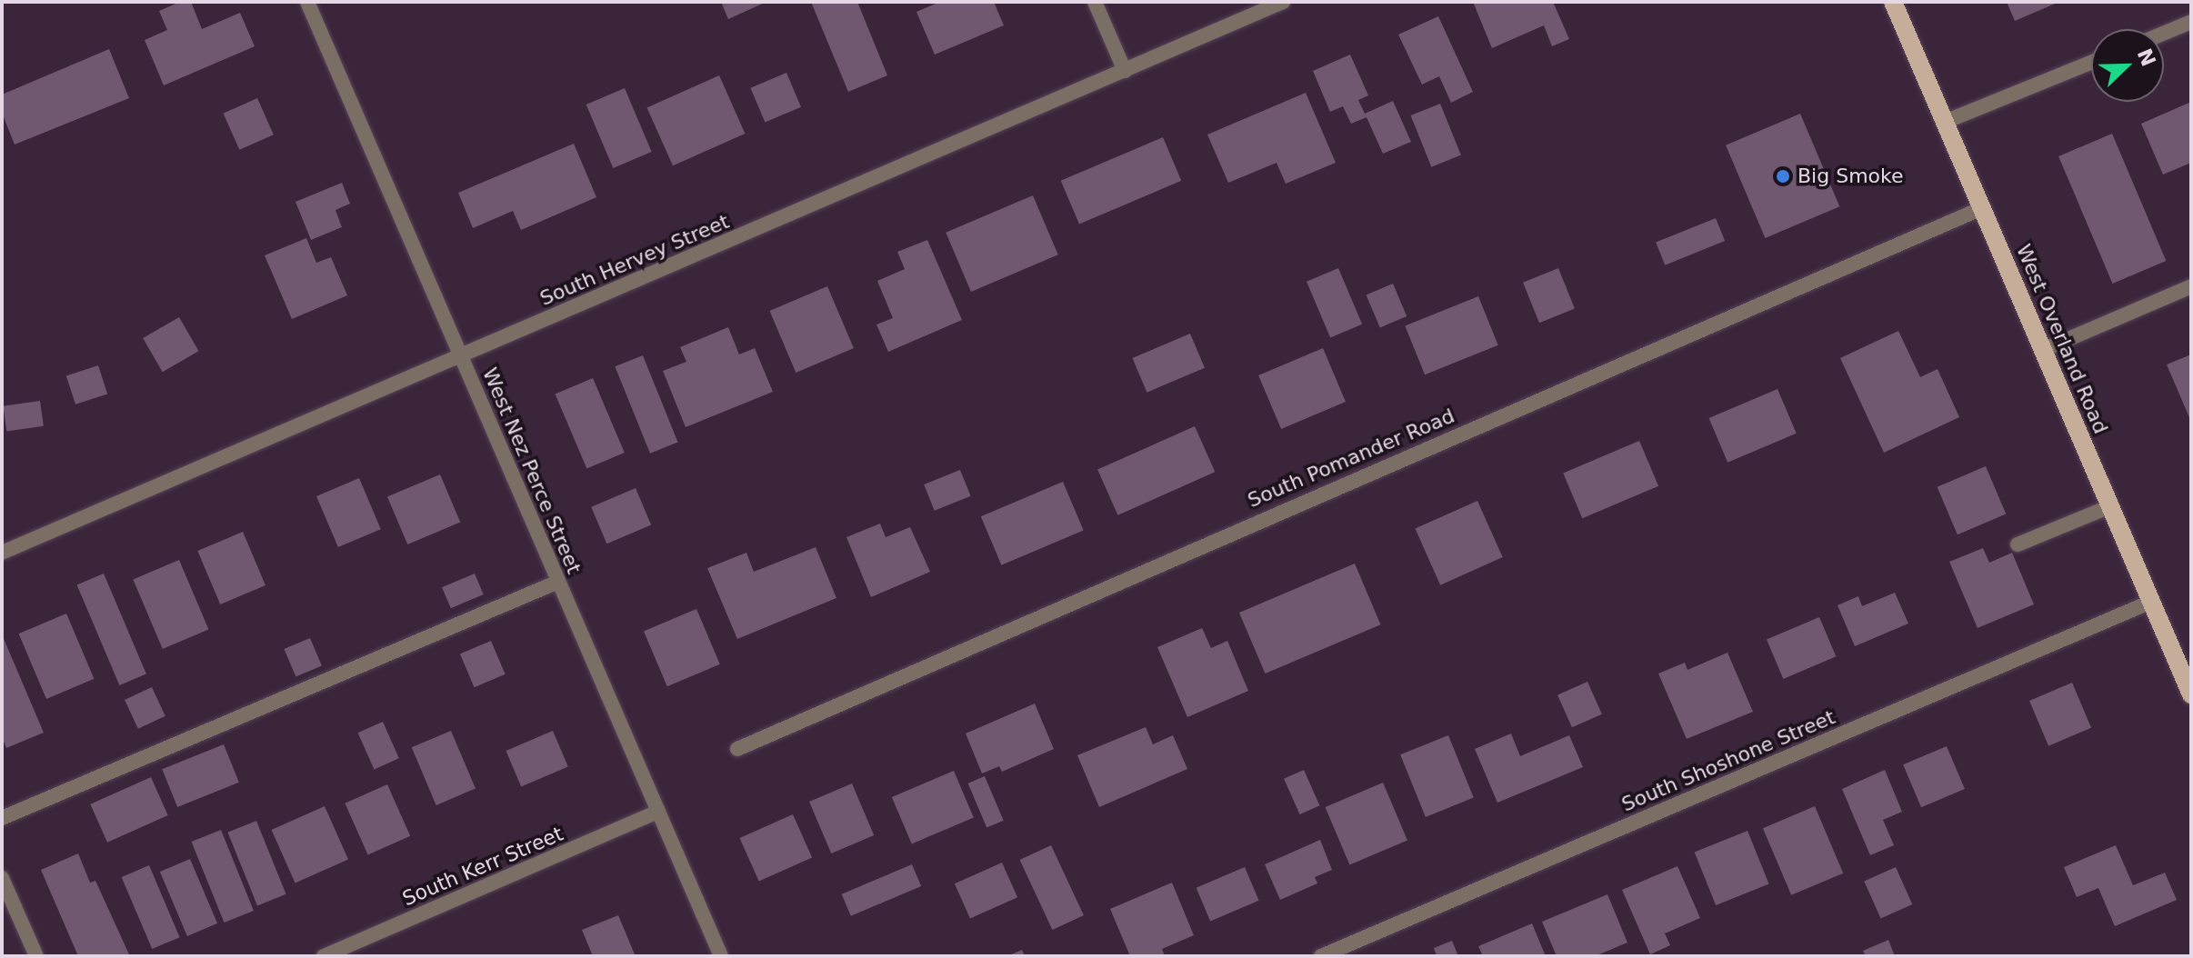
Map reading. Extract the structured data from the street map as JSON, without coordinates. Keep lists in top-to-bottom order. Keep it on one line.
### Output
{"streets":{"main road":["West Overland Road"],"street":["South Hervey Street","South Pomander Road","West Nez Perce Street","South Shoshone Street","South Kerr Street"]},"crossings":[["South Hervey Street","West Nez Perce Street"],["West Overland Road","South Pomander Road"],["West Overland Road","South Shoshone Street"],["West Nez Perce Street","South Kerr Street"]],"places":["Big Smoke"],"north":"top right"}
